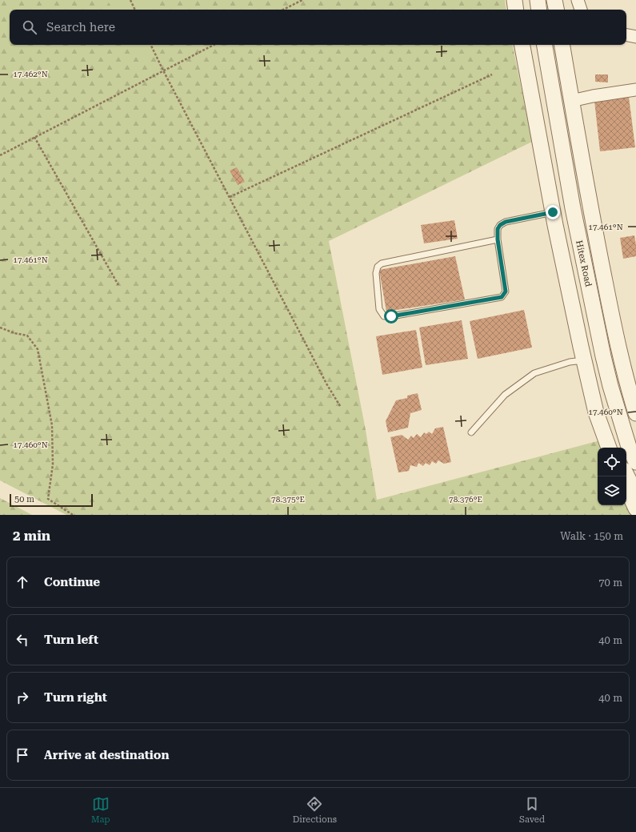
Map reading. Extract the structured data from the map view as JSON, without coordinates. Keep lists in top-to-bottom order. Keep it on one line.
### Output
{"streets":{"street":["Hitex Road"]},"scale_bar":"50 m","page":{"search":"Search here","scale":"50 m","heading":["2 min","Walk · 150 m"],"list":[["Continue","70 m"],["Turn left","40 m"],["Turn right","40 m"],"Arrive at destination"],"nav":["Map","Directions","Saved"]},"coordinates":["17.462°N","17.461°N","17.460°N","78.375°E","78.376°E"]}
